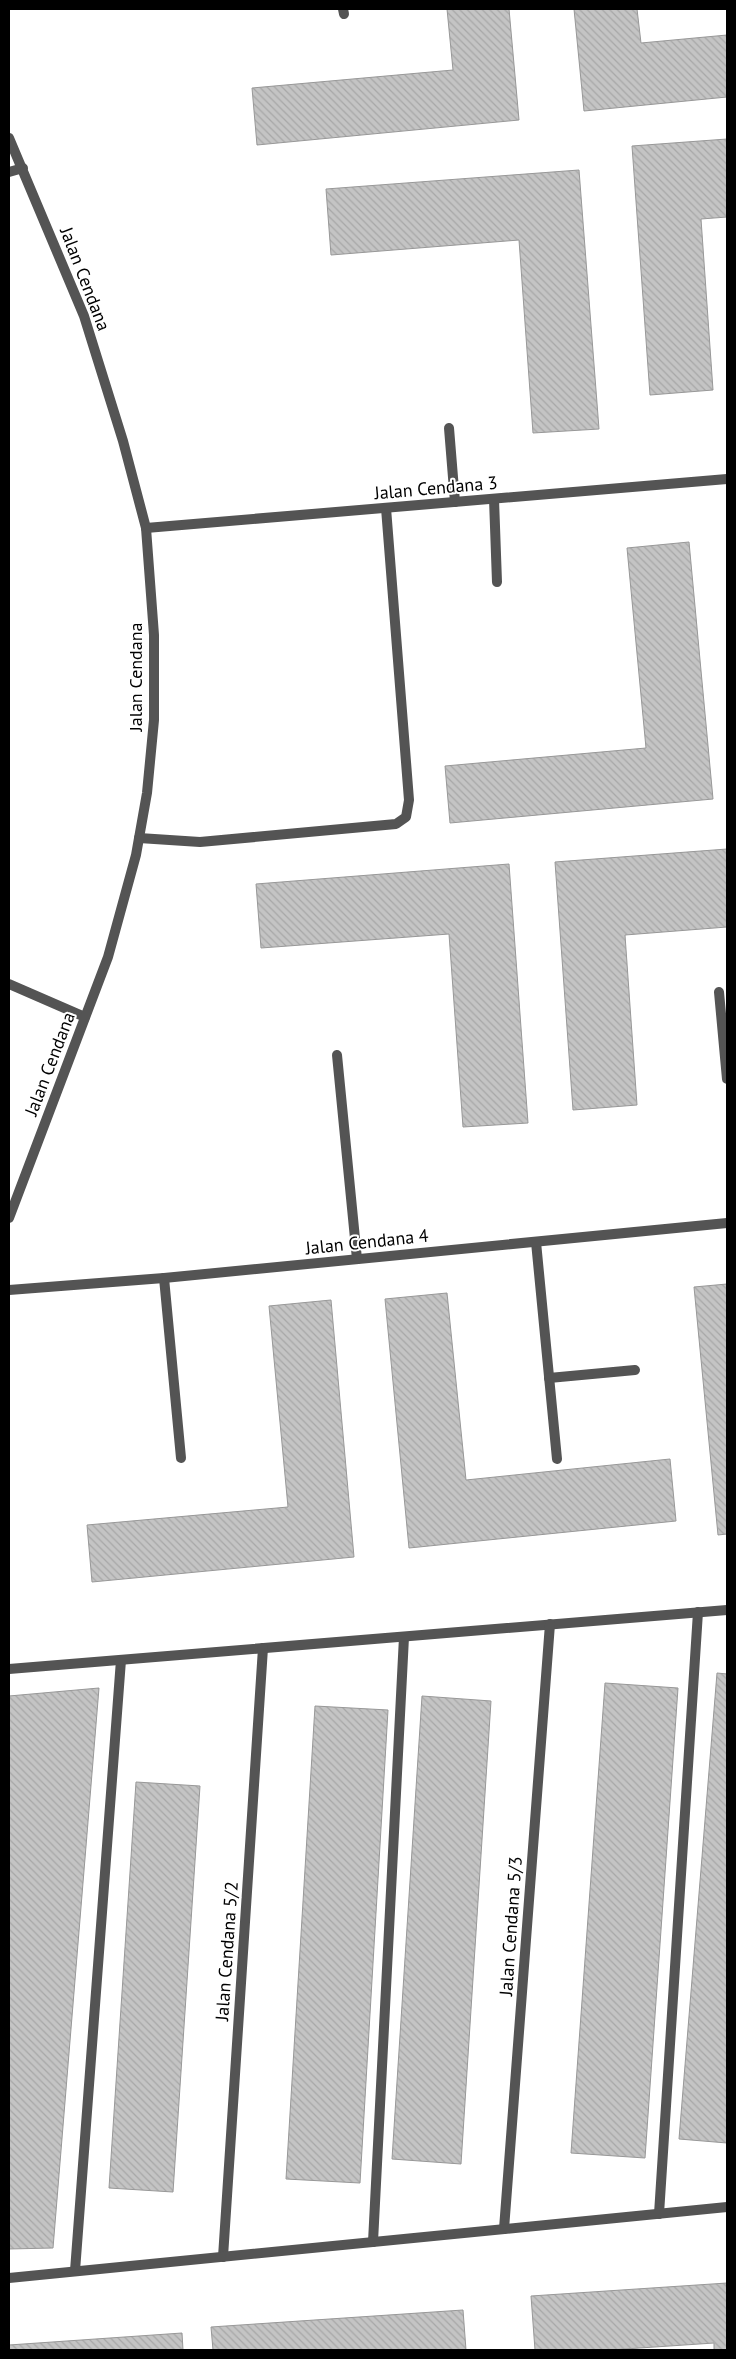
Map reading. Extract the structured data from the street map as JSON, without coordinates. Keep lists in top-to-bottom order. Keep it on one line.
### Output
{"streets":{"street":["Jalan Cendana","Jalan Cendana 3","Jalan Cendana 4","Jalan Cendana 5/3","Jalan Cendana 5/2"]},"crossings":[["Jalan Cendana","Jalan Cendana 3"]]}
